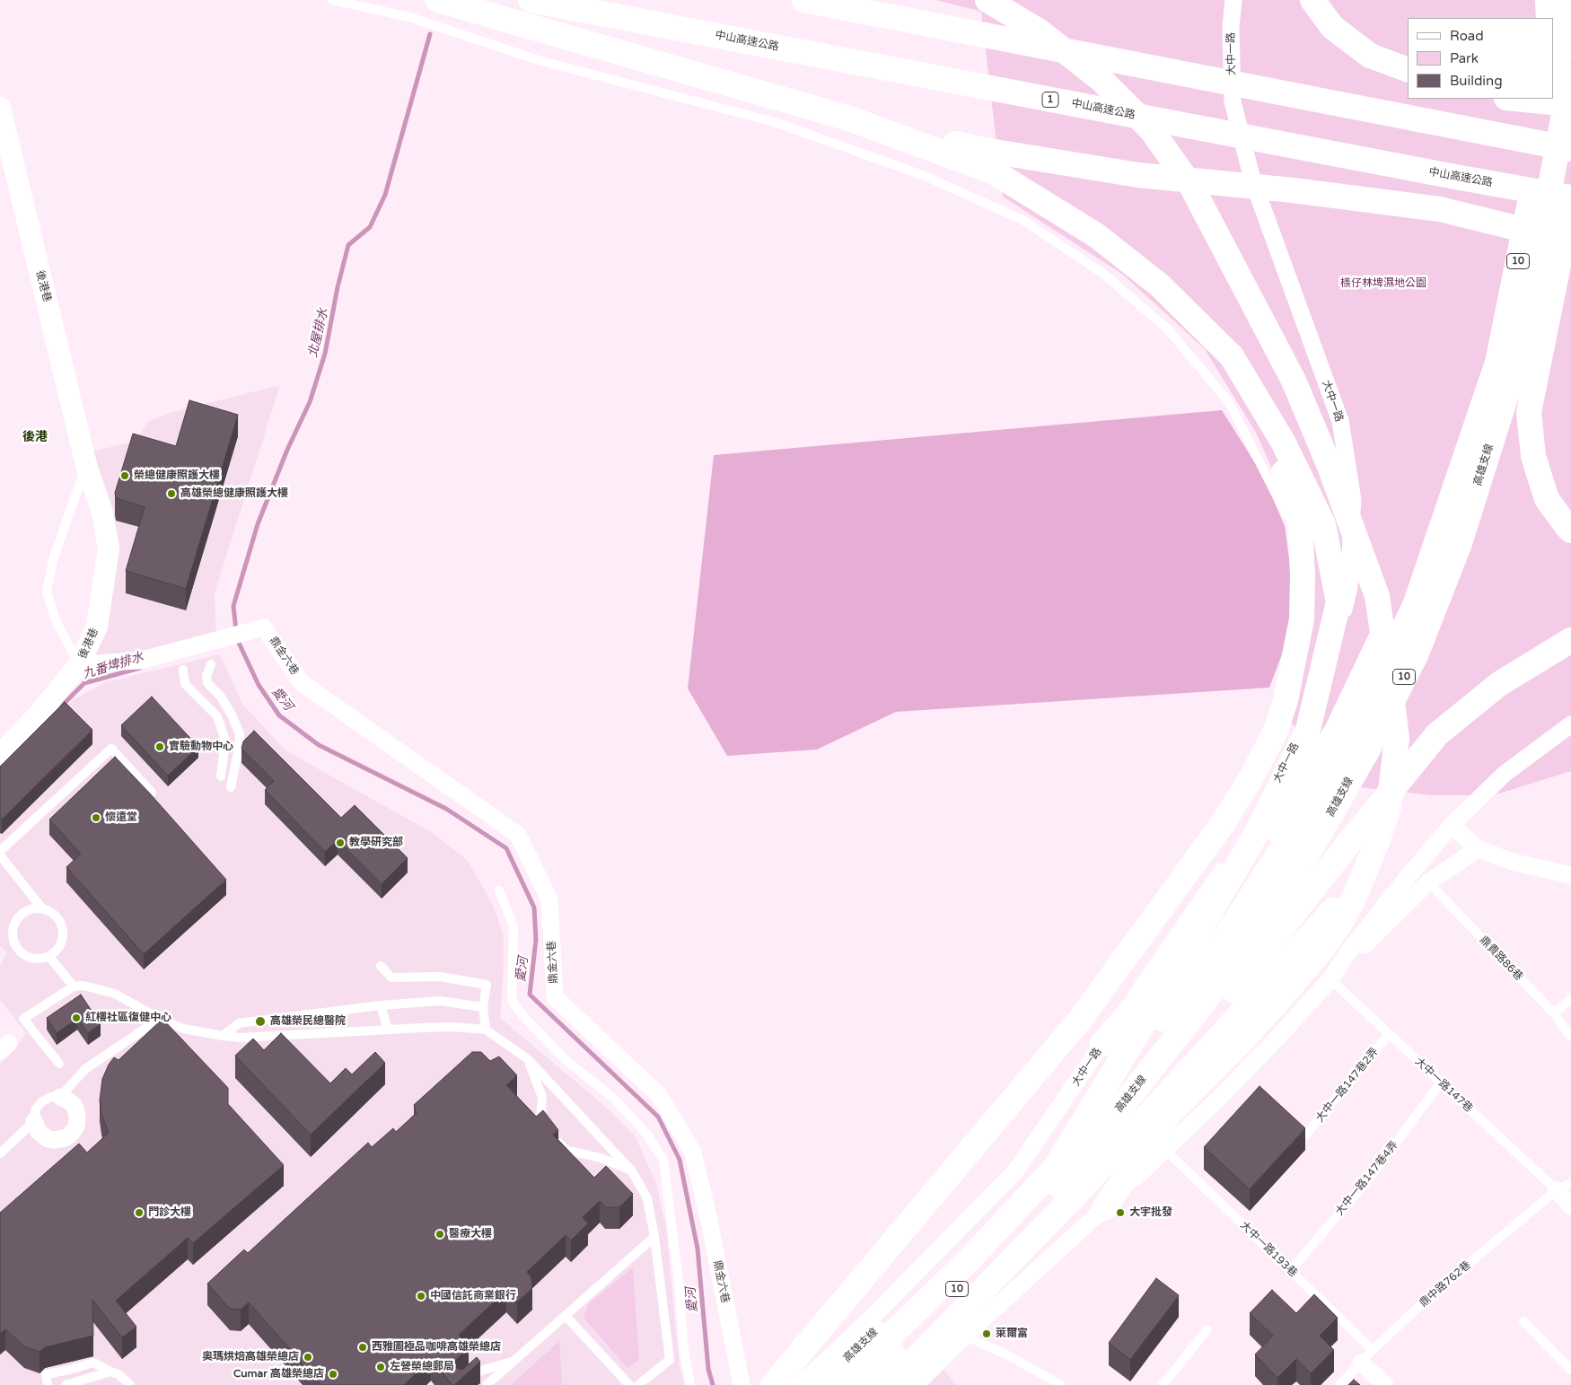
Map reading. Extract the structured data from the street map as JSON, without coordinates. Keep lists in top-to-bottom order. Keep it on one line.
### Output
{"streets":{"highway":["中山高速公路","1","10","高雄支線"],"street":["大中一路","後港巷","鼎金六巷"],"lane":["鼎貴路86巷","大中一路147巷2弄","大中一路147巷","大中一路147巷4弄","大中一路193巷","鼎中路762巷"]},"crossings":[["後港巷","鼎金六巷"],["大中一路147巷2弄","大中一路147巷"],["大中一路147巷","大中一路147巷4弄"],["大中一路147巷","鼎中路762巷"],["大中一路147巷4弄","大中一路193巷"],["大中一路193巷","鼎中路762巷"]],"districts":["後港"],"water":["北屋排水","九番埤排水","愛河"],"parks":["檨仔林埤濕地公園"],"places":["榮總健康照護大樓","高雄榮總健康照護大樓","實驗動物中心","懷遠堂","教學研究部","紅樓社區復健中心","高雄榮民總醫院","門診大樓","大宇批發","醫療大樓","中國信託商業銀行","萊爾富","西雅圖極品咖啡高雄榮總店","奧瑪烘焙高雄榮總店","左營榮總郵局","Cumar 高雄榮總店"],"legend":["Road","Park","Building"]}
